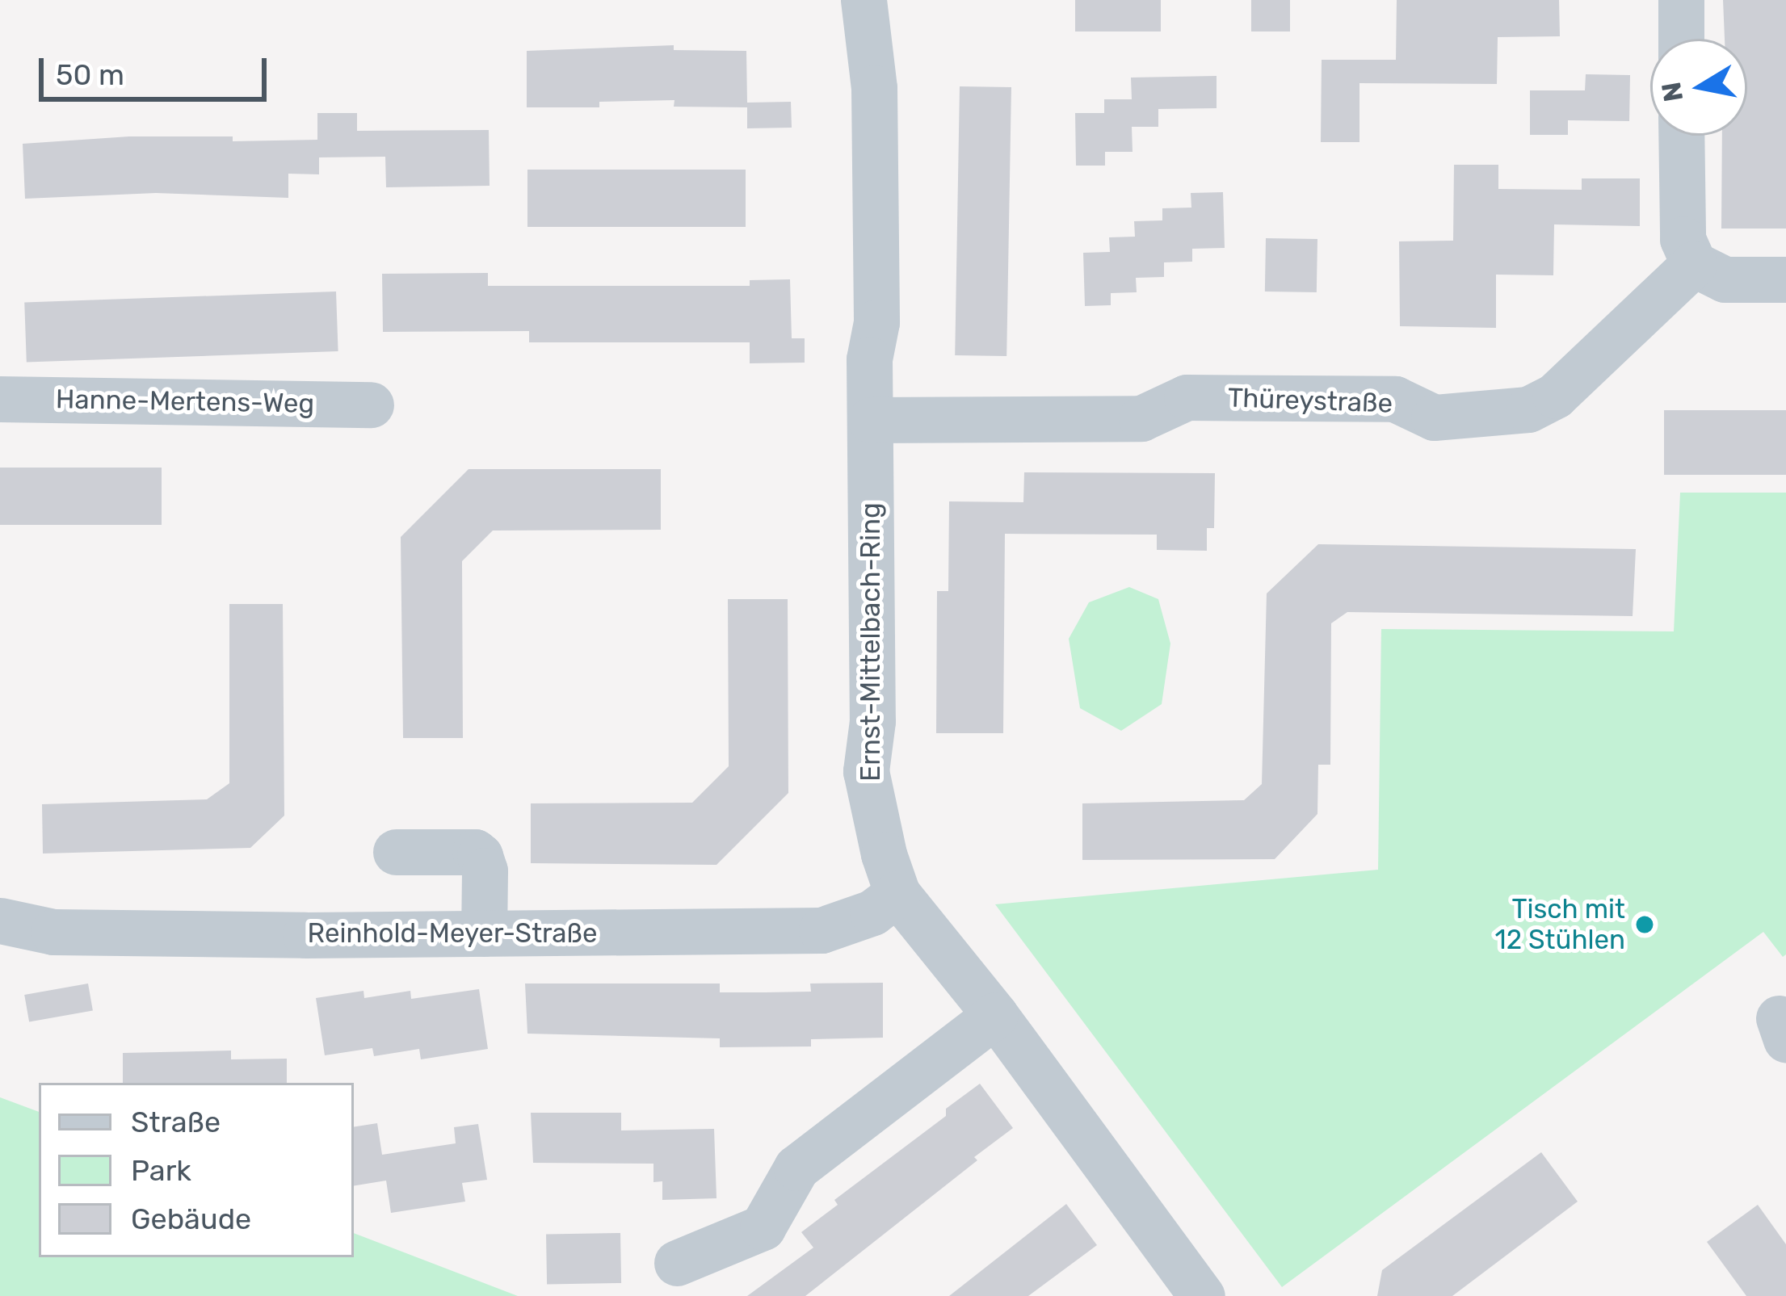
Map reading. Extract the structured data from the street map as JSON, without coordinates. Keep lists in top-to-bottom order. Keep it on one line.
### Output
{"streets":{"street":["Thüreystraße","Hanne-Mertens-Weg","Ernst-Mittelbach-Ring","Reinhold-Meyer-Straße"]},"crossings":[["Thüreystraße","Ernst-Mittelbach-Ring"],["Ernst-Mittelbach-Ring","Reinhold-Meyer-Straße"]],"places":["Tisch mit 12 Stühlen"],"legend":["Straße","Park","Gebäude"],"scale_bar":"50 m","north":"left"}
